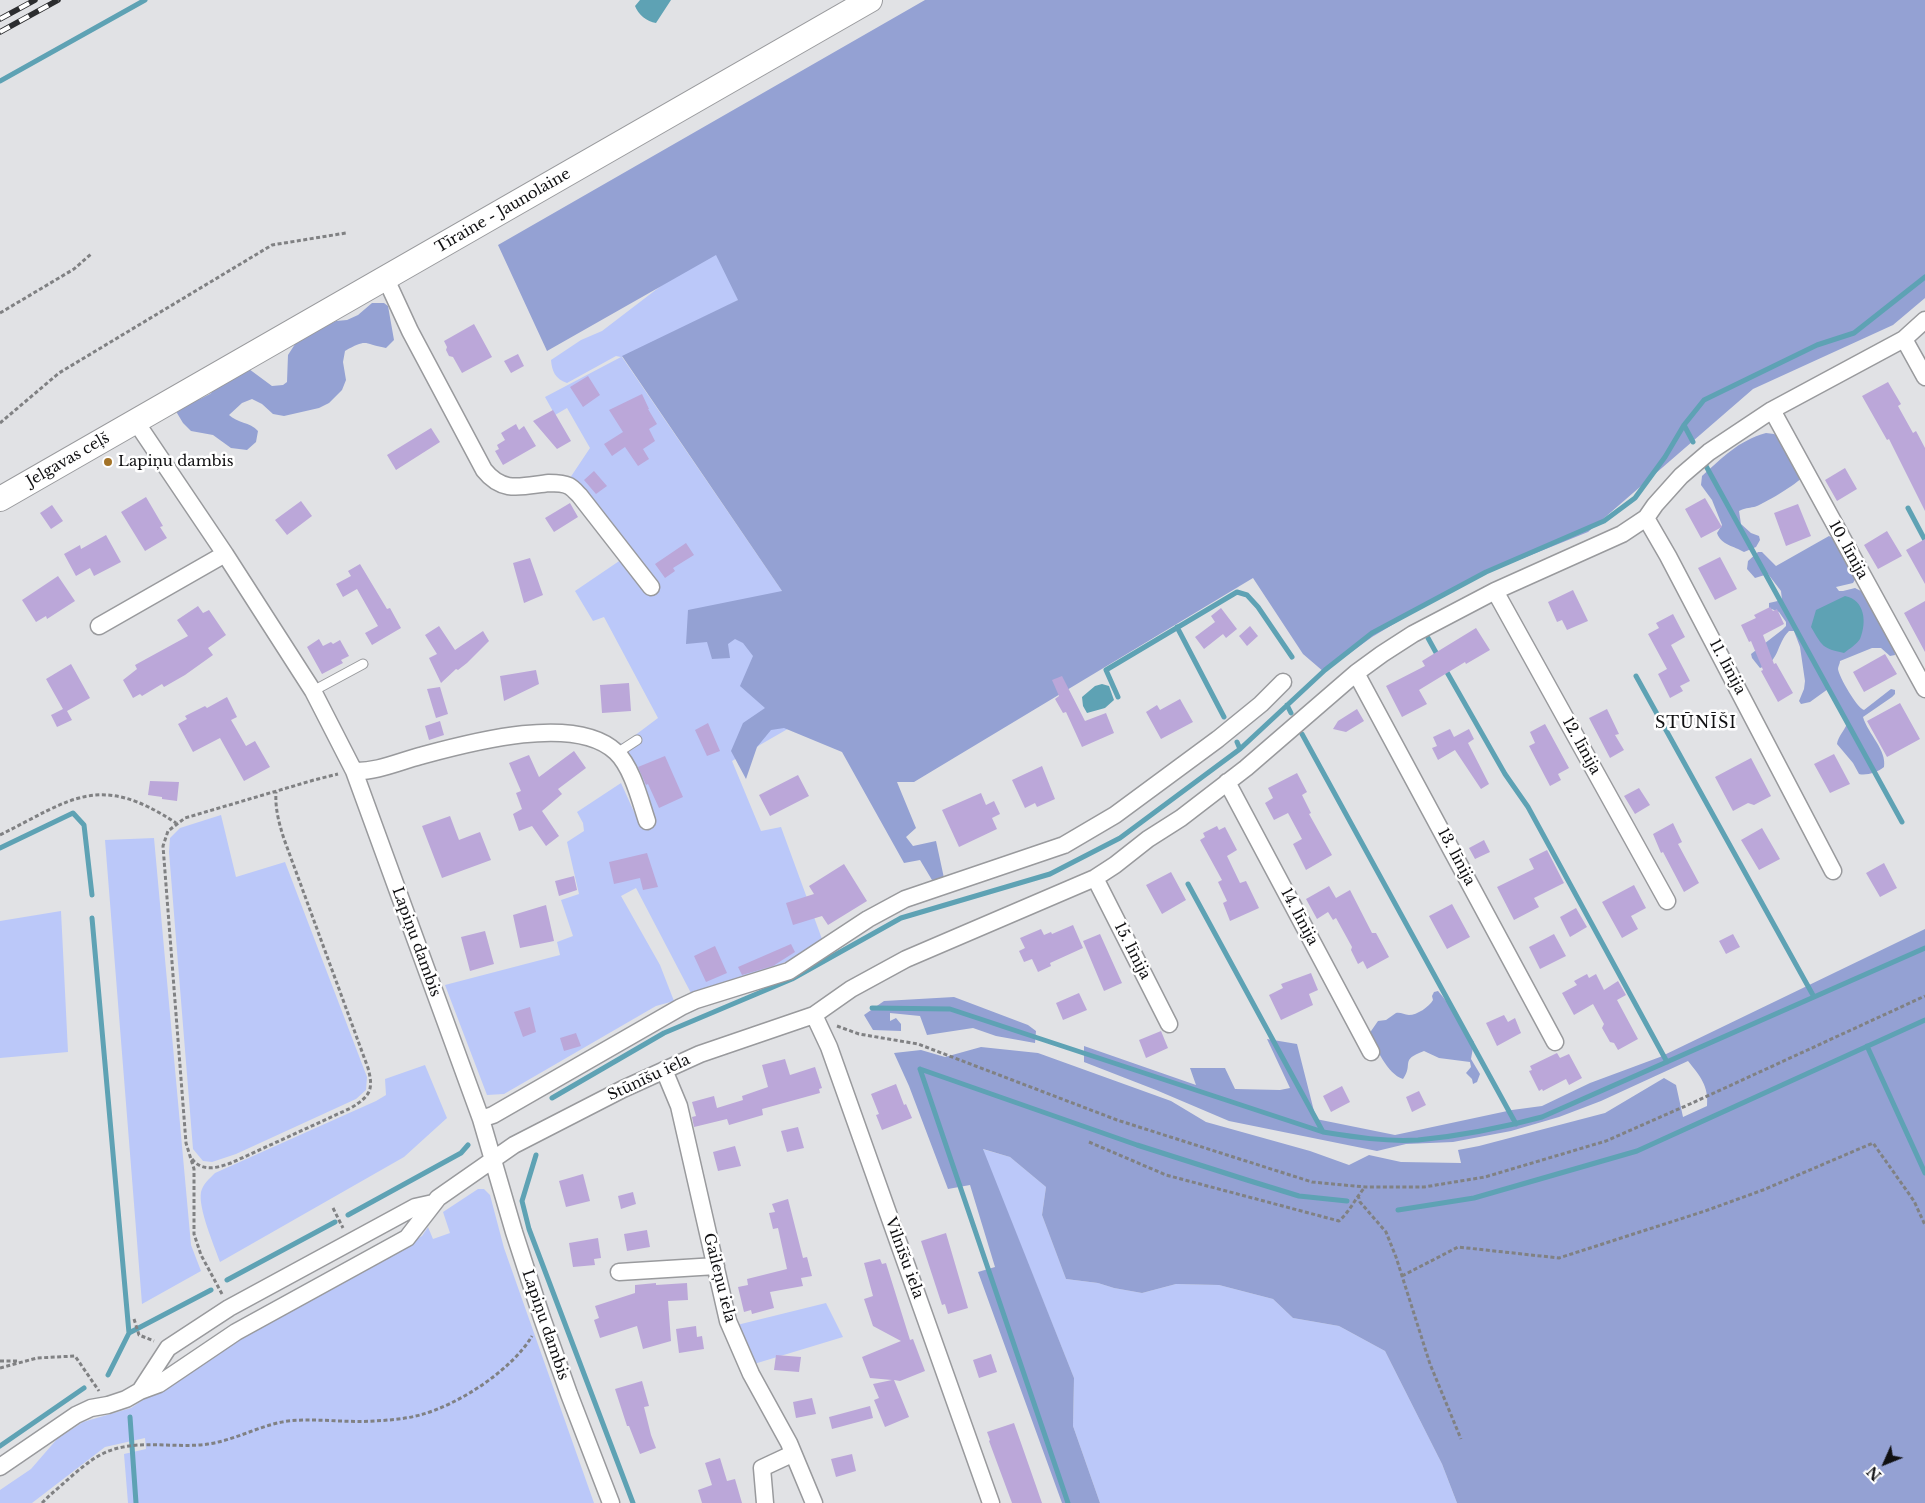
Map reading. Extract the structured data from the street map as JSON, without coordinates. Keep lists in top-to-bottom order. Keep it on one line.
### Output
{"streets":{"main road":["Tīraine - Jaunolaine","Jelgavas ceļš"],"street":["10. līnija","11. līnija","12. līnija","13. līnija","14. līnija","Lapiņu dambis","15. līnija","Stūnīšu iela","Vilnīšu iela","Gaileņu iela"]},"crossings":[["Tīraine - Jaunolaine","Jelgavas ceļš"],["Tīraine - Jaunolaine","Lapiņu dambis"],["Jelgavas ceļš","Lapiņu dambis"],["10. līnija","Stūnīšu iela"],["11. līnija","Stūnīšu iela"],["12. līnija","Stūnīšu iela"],["13. līnija","Stūnīšu iela"],["14. līnija","Stūnīšu iela"],["Lapiņu dambis","Stūnīšu iela"],["15. līnija","Stūnīšu iela"],["Stūnīšu iela","Vilnīšu iela"],["Stūnīšu iela","Gaileņu iela"]],"districts":["STŪNĪŠI"],"places":["Lapiņu dambis"],"north":"bottom left"}
